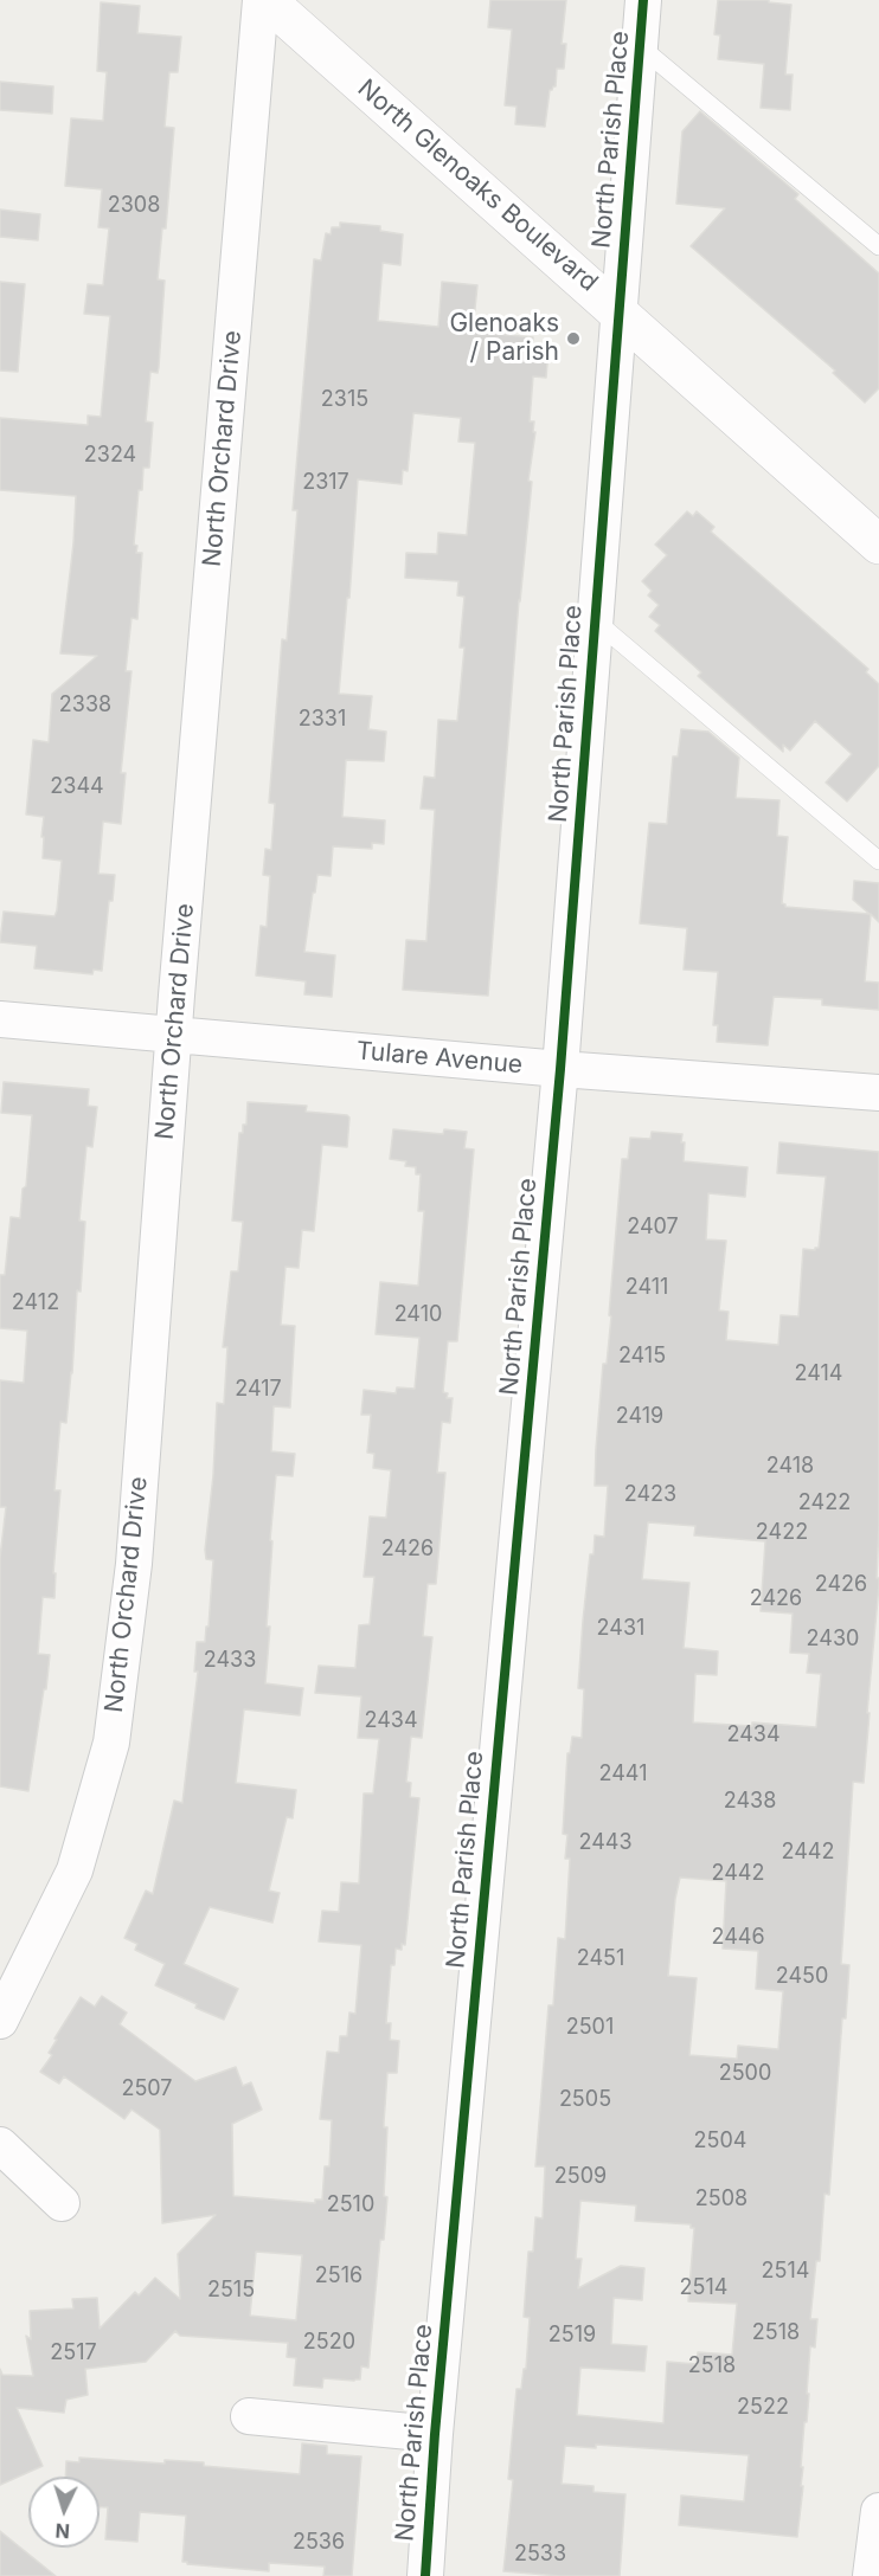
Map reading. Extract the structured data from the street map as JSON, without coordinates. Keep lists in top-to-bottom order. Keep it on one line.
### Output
{"streets":{"main road":["North Glenoaks Boulevard"],"street":["North Parish Place","North Orchard Drive","Tulare Avenue"]},"crossings":[["North Parish Place","North Glenoaks Boulevard"],["North Parish Place","Tulare Avenue"],["North Orchard Drive","Tulare Avenue"]],"places":["Glenoaks / Parish"],"house_numbers":["2308","2315","2324","2317","2338","2331","2344","2407","2411","2412","2410","2415","2414","2417","2419","2418","2423","2422","2422","2426","2426","2426","2431","2430","2433","2434","2434","2441","2438","2443","2442","2442","2446","2451","2450","2501","2500","2507","2505","2504","2509","2508","2510","2514","2516","2514","2515","2518","2519","2520","2517","2518","2522","2536","2533"],"north":"bottom"}
